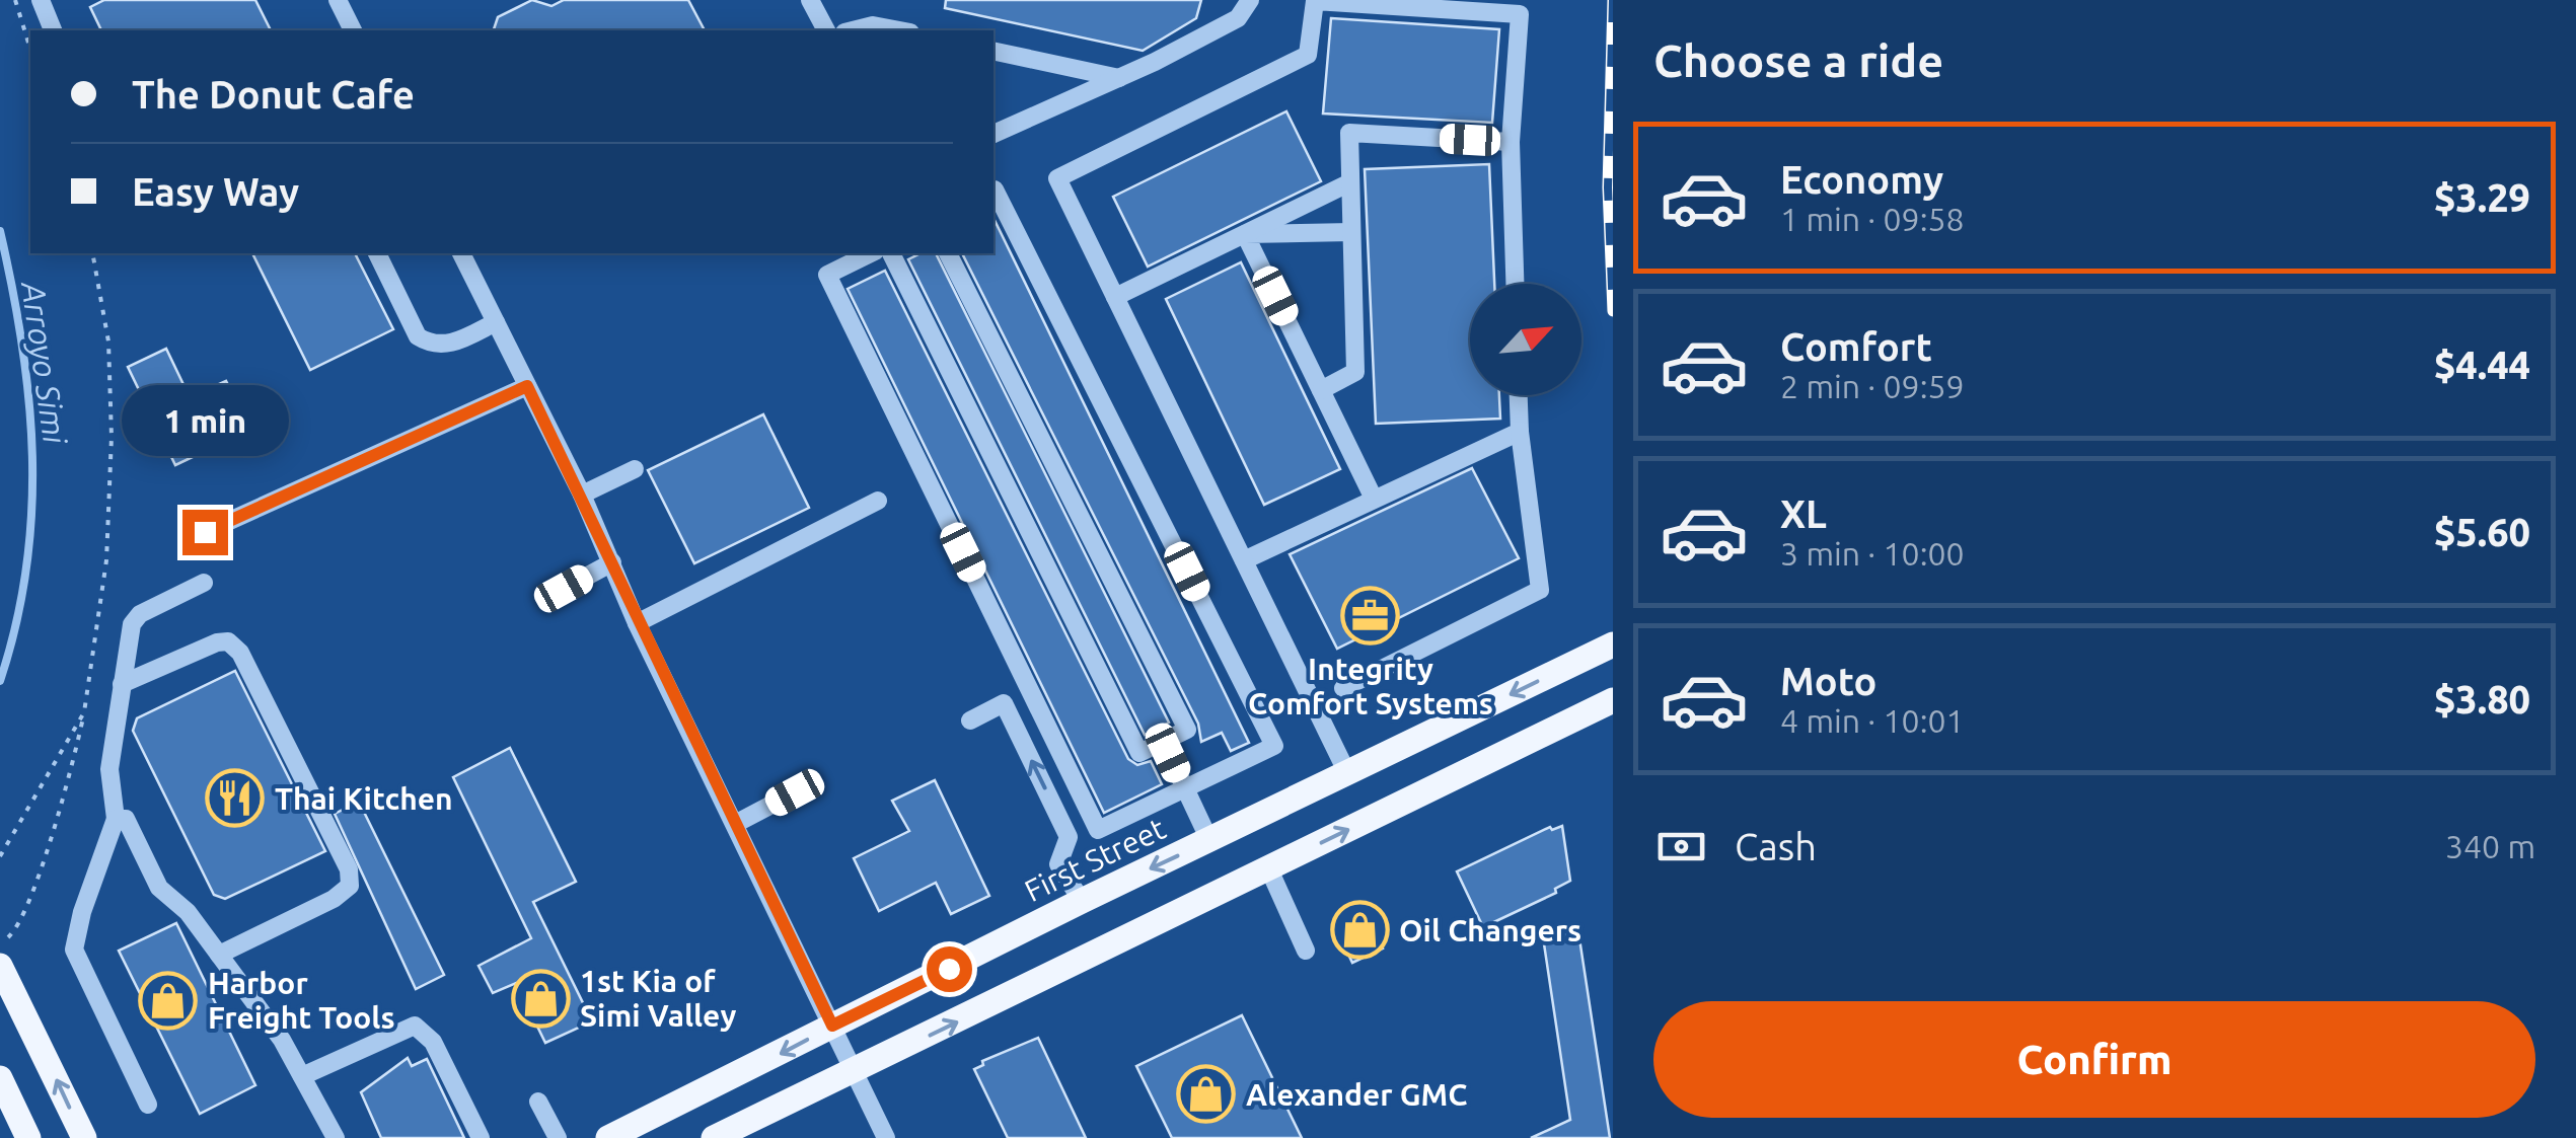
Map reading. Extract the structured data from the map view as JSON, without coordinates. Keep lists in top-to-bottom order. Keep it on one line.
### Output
{"streets":{"main road":["First Street"]},"water":["Arroyo Simi"],"places":{"office":["Integrity Comfort Systems"],"restaurant":["Thai Kitchen"],"shop":["Oil Changers","1st Kia of Simi Valley","Harbor Freight Tools","Alexander GMC"]},"north":"top right","page":{"heading":"Choose a ride","banner":["The Donut Cafe","Easy Way"],"list":[{"name":"Economy","note":"1 min · 09:58","value":"$3.29"},{"name":"Comfort","note":"2 min · 09:59","value":"$4.44"},{"name":"XL","note":"3 min · 10:00","value":"$5.60"},{"name":"Moto","note":"4 min · 10:01","value":"$3.80"}],"bubble":"1 min","pay":["Cash","340 m"],"buttons":"Confirm"}}
